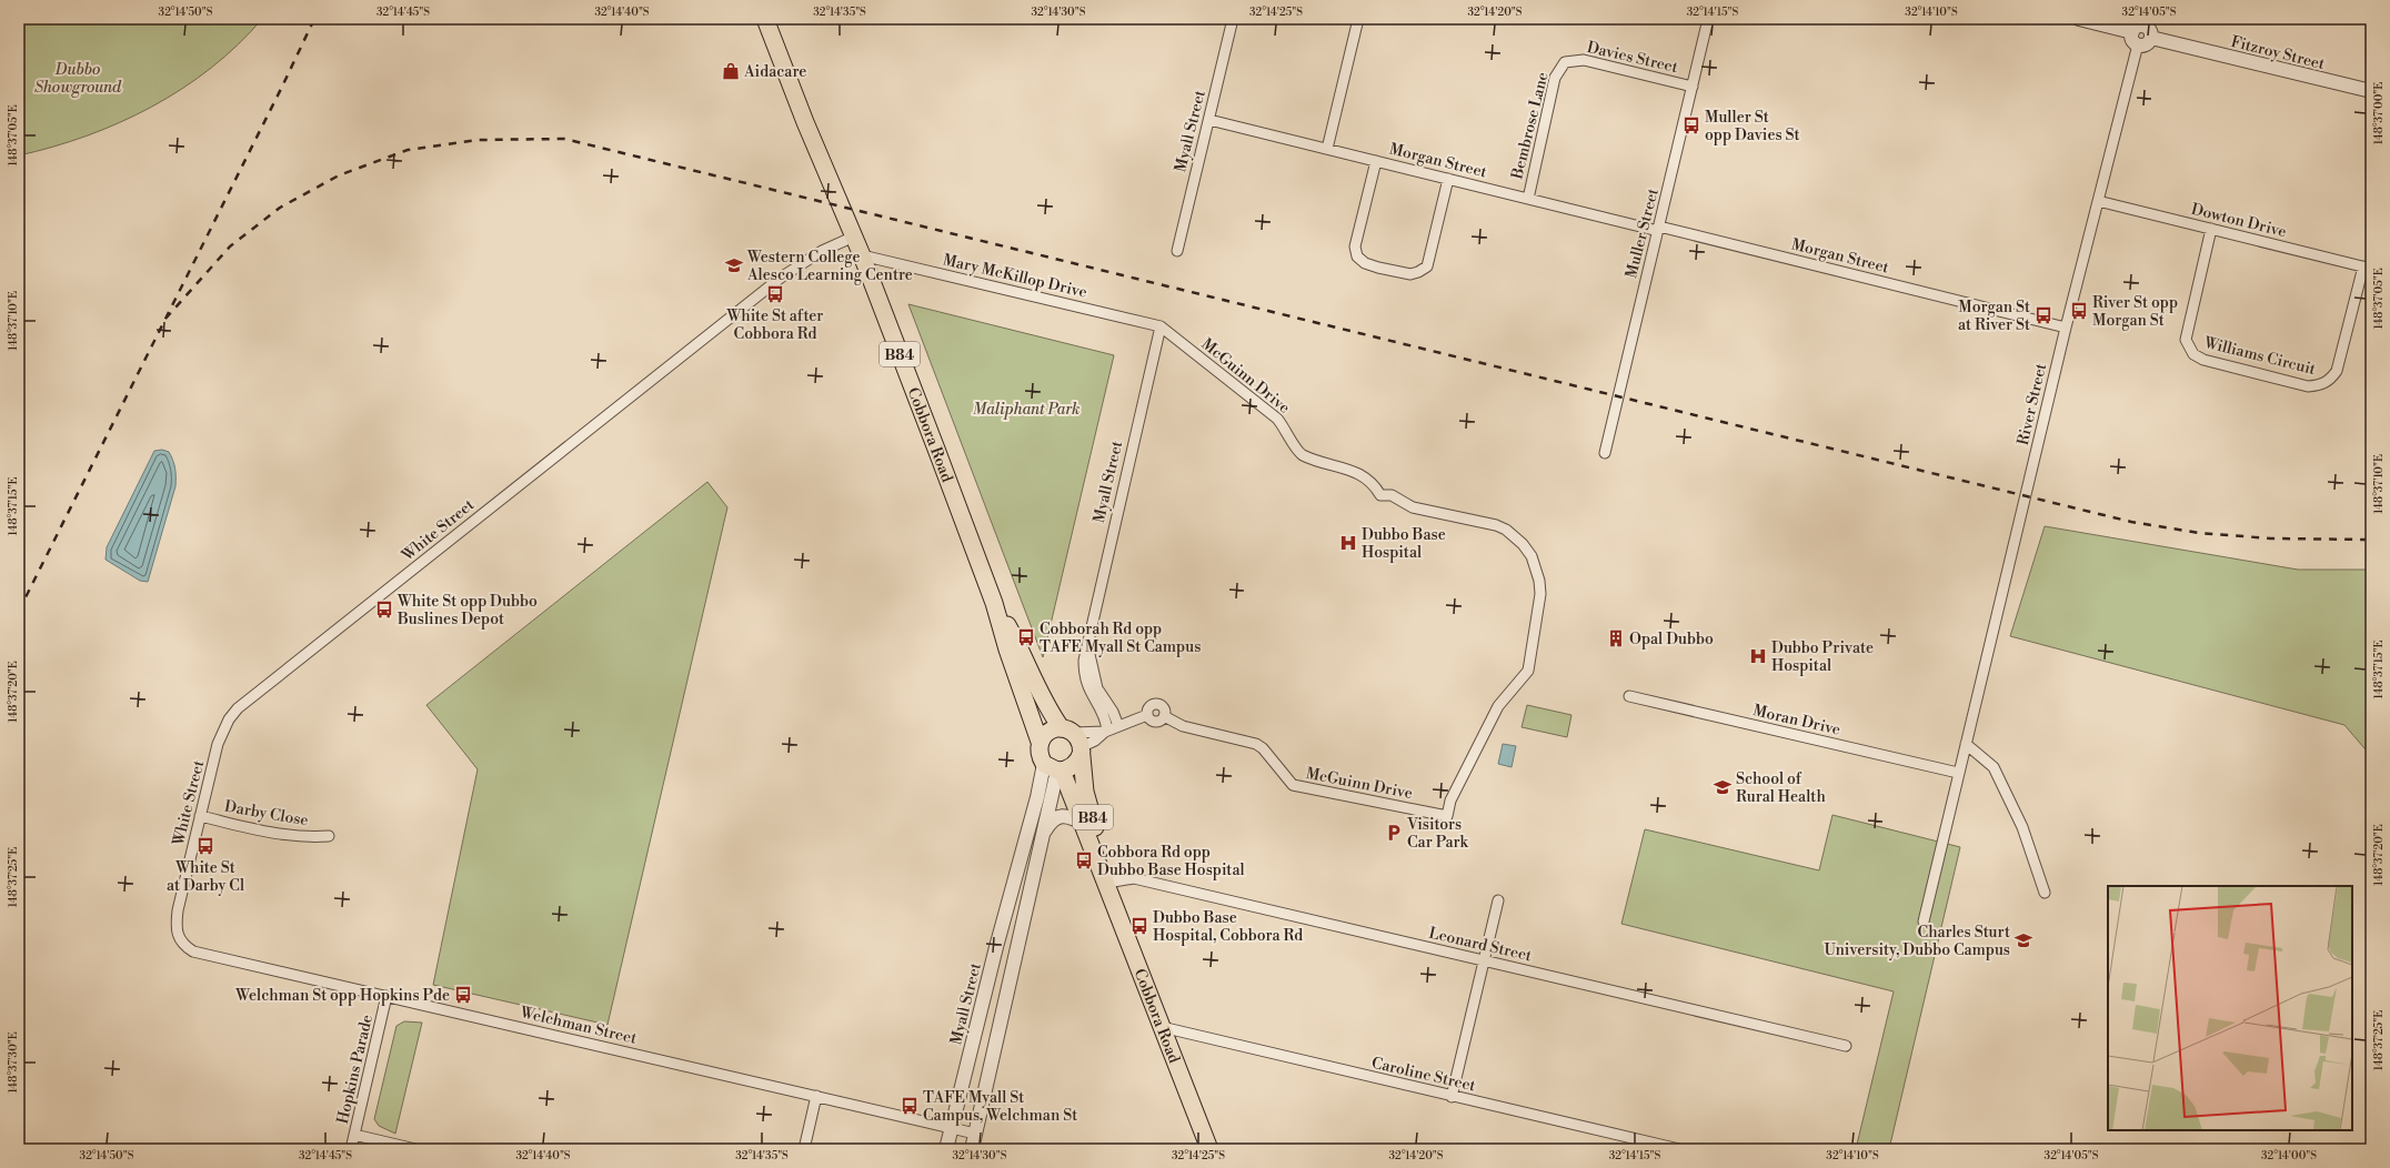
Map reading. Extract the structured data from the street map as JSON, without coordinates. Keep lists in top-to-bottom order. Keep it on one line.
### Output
{"streets":{"main road":["B84","Cobbora Road"],"street":["Fitzroy Street","Davies Street","Bembrose Lane","Myall Street","Morgan Street","Dowton Drive","Muller Street","Mary McKillop Drive","Williams Circuit","McGuinn Drive","River Street","White Street","Moran Drive","Darby Close","Leonard Street","Welchman Street","Hopkins Parade","Caroline Street"]},"crossings":[["Fitzroy Street","River Street"],["Davies Street","Bembrose Lane"],["Davies Street","Muller Street"],["Bembrose Lane","Morgan Street"],["Myall Street","Morgan Street"],["Myall Street","Mary McKillop Drive"],["Myall Street","B84"],["Myall Street","McGuinn Drive"],["Myall Street","Cobbora Road"],["Myall Street","Welchman Street"],["Morgan Street","Muller Street"],["Morgan Street","River Street"],["Dowton Drive","Williams Circuit"],["Dowton Drive","River Street"],["Mary McKillop Drive","McGuinn Drive"],["Mary McKillop Drive","Cobbora Road"],["B84","Cobbora Road"],["River Street","Moran Drive"],["Cobbora Road","White Street"],["Cobbora Road","Leonard Street"],["Cobbora Road","Caroline Street"],["White Street","Darby Close"],["White Street","Welchman Street"],["Welchman Street","Hopkins Parade"]],"parks":["Dubbo Showground","Maliphant Park"],"places":{"shop":["Aidacare"],"bus stop":["Muller St opp Davies St","White St after Cobbora Rd","River St opp Morgan St","Morgan St at River St","White St opp Dubbo Buslines Depot","Cobborah Rd opp TAFE Myall St Campus","White St at Darby Cl","Cobbora Rd opp Dubbo Base Hospital","Dubbo Base Hospital, Cobbora Rd","Welchman St opp Hopkins Pde","TAFE Myall St Campus, Welchman St"],"school or university":["Western College Alesco Learning Centre","School of Rural Health","Charles Sturt University, Dubbo Campus"],"hospital":["Dubbo Base Hospital","Dubbo Private Hospital"],"building":["Opal Dubbo"],"parking":["Visitors Car Park"]},"coordinates":["32°14'50\"S","32°14'45\"S","32°14'40\"S","32°14'35\"S","32°14'30\"S","32°14'25\"S","32°14'20\"S","32°14'15\"S","32°14'10\"S","32°14'05\"S","148°37'00\"E","148°37'05\"E","148°37'10\"E","148°37'15\"E","148°37'20\"E","148°37'25\"E","148°37'30\"E","32°14'00\"S"]}
